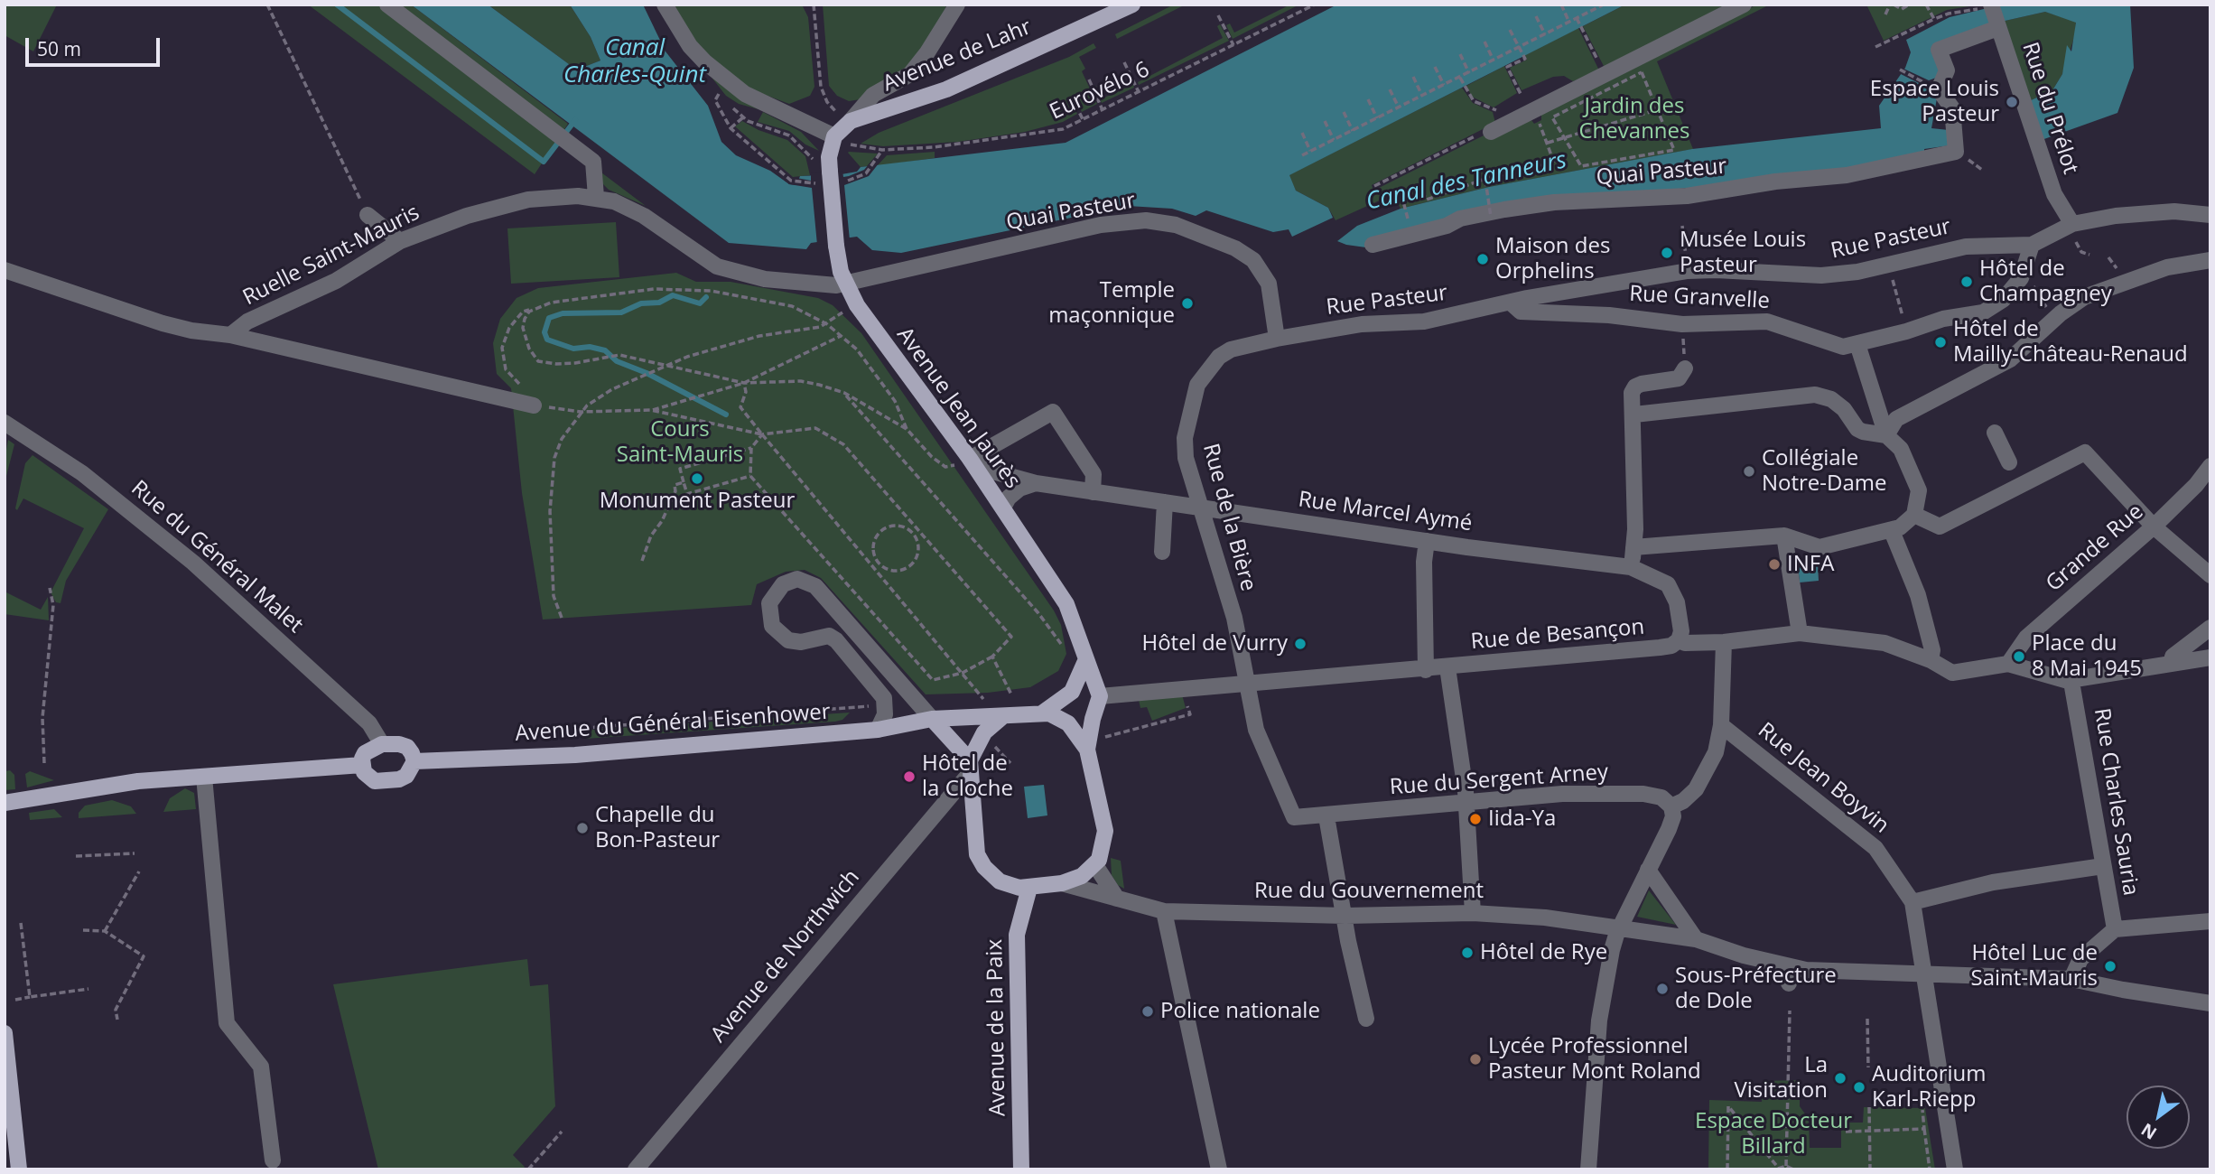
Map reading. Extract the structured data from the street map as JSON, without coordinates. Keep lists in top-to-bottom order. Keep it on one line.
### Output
{"streets":{"main road":["Avenue de Lahr","Avenue Jean Jaurès","Avenue du Général Eisenhower","Avenue de la Paix"],"street":["Rue du Prélot","Quai Pasteur","Rue Pasteur","Ruelle Saint-Mauris","Rue Granvelle","Rue Marcel Aymé","Rue de la Bière","Grande Rue","Rue du Général Malet","Rue de Besançon","Rue Jean Boyvin","Rue du Sergent Arney","Rue Charles Sauria","Rue du Gouvernement","Avenue de Northwich"],"path":["Eurovélo 6"]},"crossings":[["Avenue de Lahr","Avenue Jean Jaurès"],["Rue du Prélot","Rue Pasteur"],["Quai Pasteur","Rue Pasteur"],["Quai Pasteur","Ruelle Saint-Mauris"],["Quai Pasteur","Avenue Jean Jaurès"],["Quai Pasteur","Rue de la Bière"],["Rue Pasteur","Rue Granvelle"],["Rue Pasteur","Rue de la Bière"],["Ruelle Saint-Mauris","Avenue Jean Jaurès"],["Avenue Jean Jaurès","Rue Marcel Aymé"],["Avenue Jean Jaurès","Rue de Besançon"],["Rue Marcel Aymé","Rue de la Bière"],["Rue Marcel Aymé","Rue de Besançon"],["Rue de la Bière","Rue de Besançon"],["Rue de la Bière","Rue du Sergent Arney"],["Grande Rue","Rue de Besançon"],["Rue du Général Malet","Avenue du Général Eisenhower"],["Avenue du Général Eisenhower","Rue du Gouvernement"],["Avenue du Général Eisenhower","Avenue de Northwich"],["Avenue du Général Eisenhower","Avenue de la Paix"],["Rue du Gouvernement","Avenue de Northwich"],["Rue du Gouvernement","Avenue de la Paix"],["Avenue de Northwich","Avenue de la Paix"]],"water":["Canal Charles-Quint","Canal des Tanneurs"],"parks":["Jardin des Chevannes","Cours Saint-Mauris","Espace Docteur Billard"],"places":["Espace Louis Pasteur","Musée Louis Pasteur","Maison des Orphelins","Hôtel de Champagney","Temple maçonnique","Hôtel de Mailly-Château-Renaud","Collégiale Notre-Dame","Monument Pasteur","INFA","Hôtel de Vurry","Place du 8 Mai 1945","Hôtel de la Cloche","Iida-Ya","Chapelle du Bon-Pasteur","Hôtel de Rye","Hôtel Luc de Saint-Mauris","Sous-Préfecture de Dole","Police nationale","Lycée Professionnel Pasteur Mont Roland","La Visitation","Auditorium Karl-Riepp"],"scale_bar":"50 m","north":"bottom left"}
